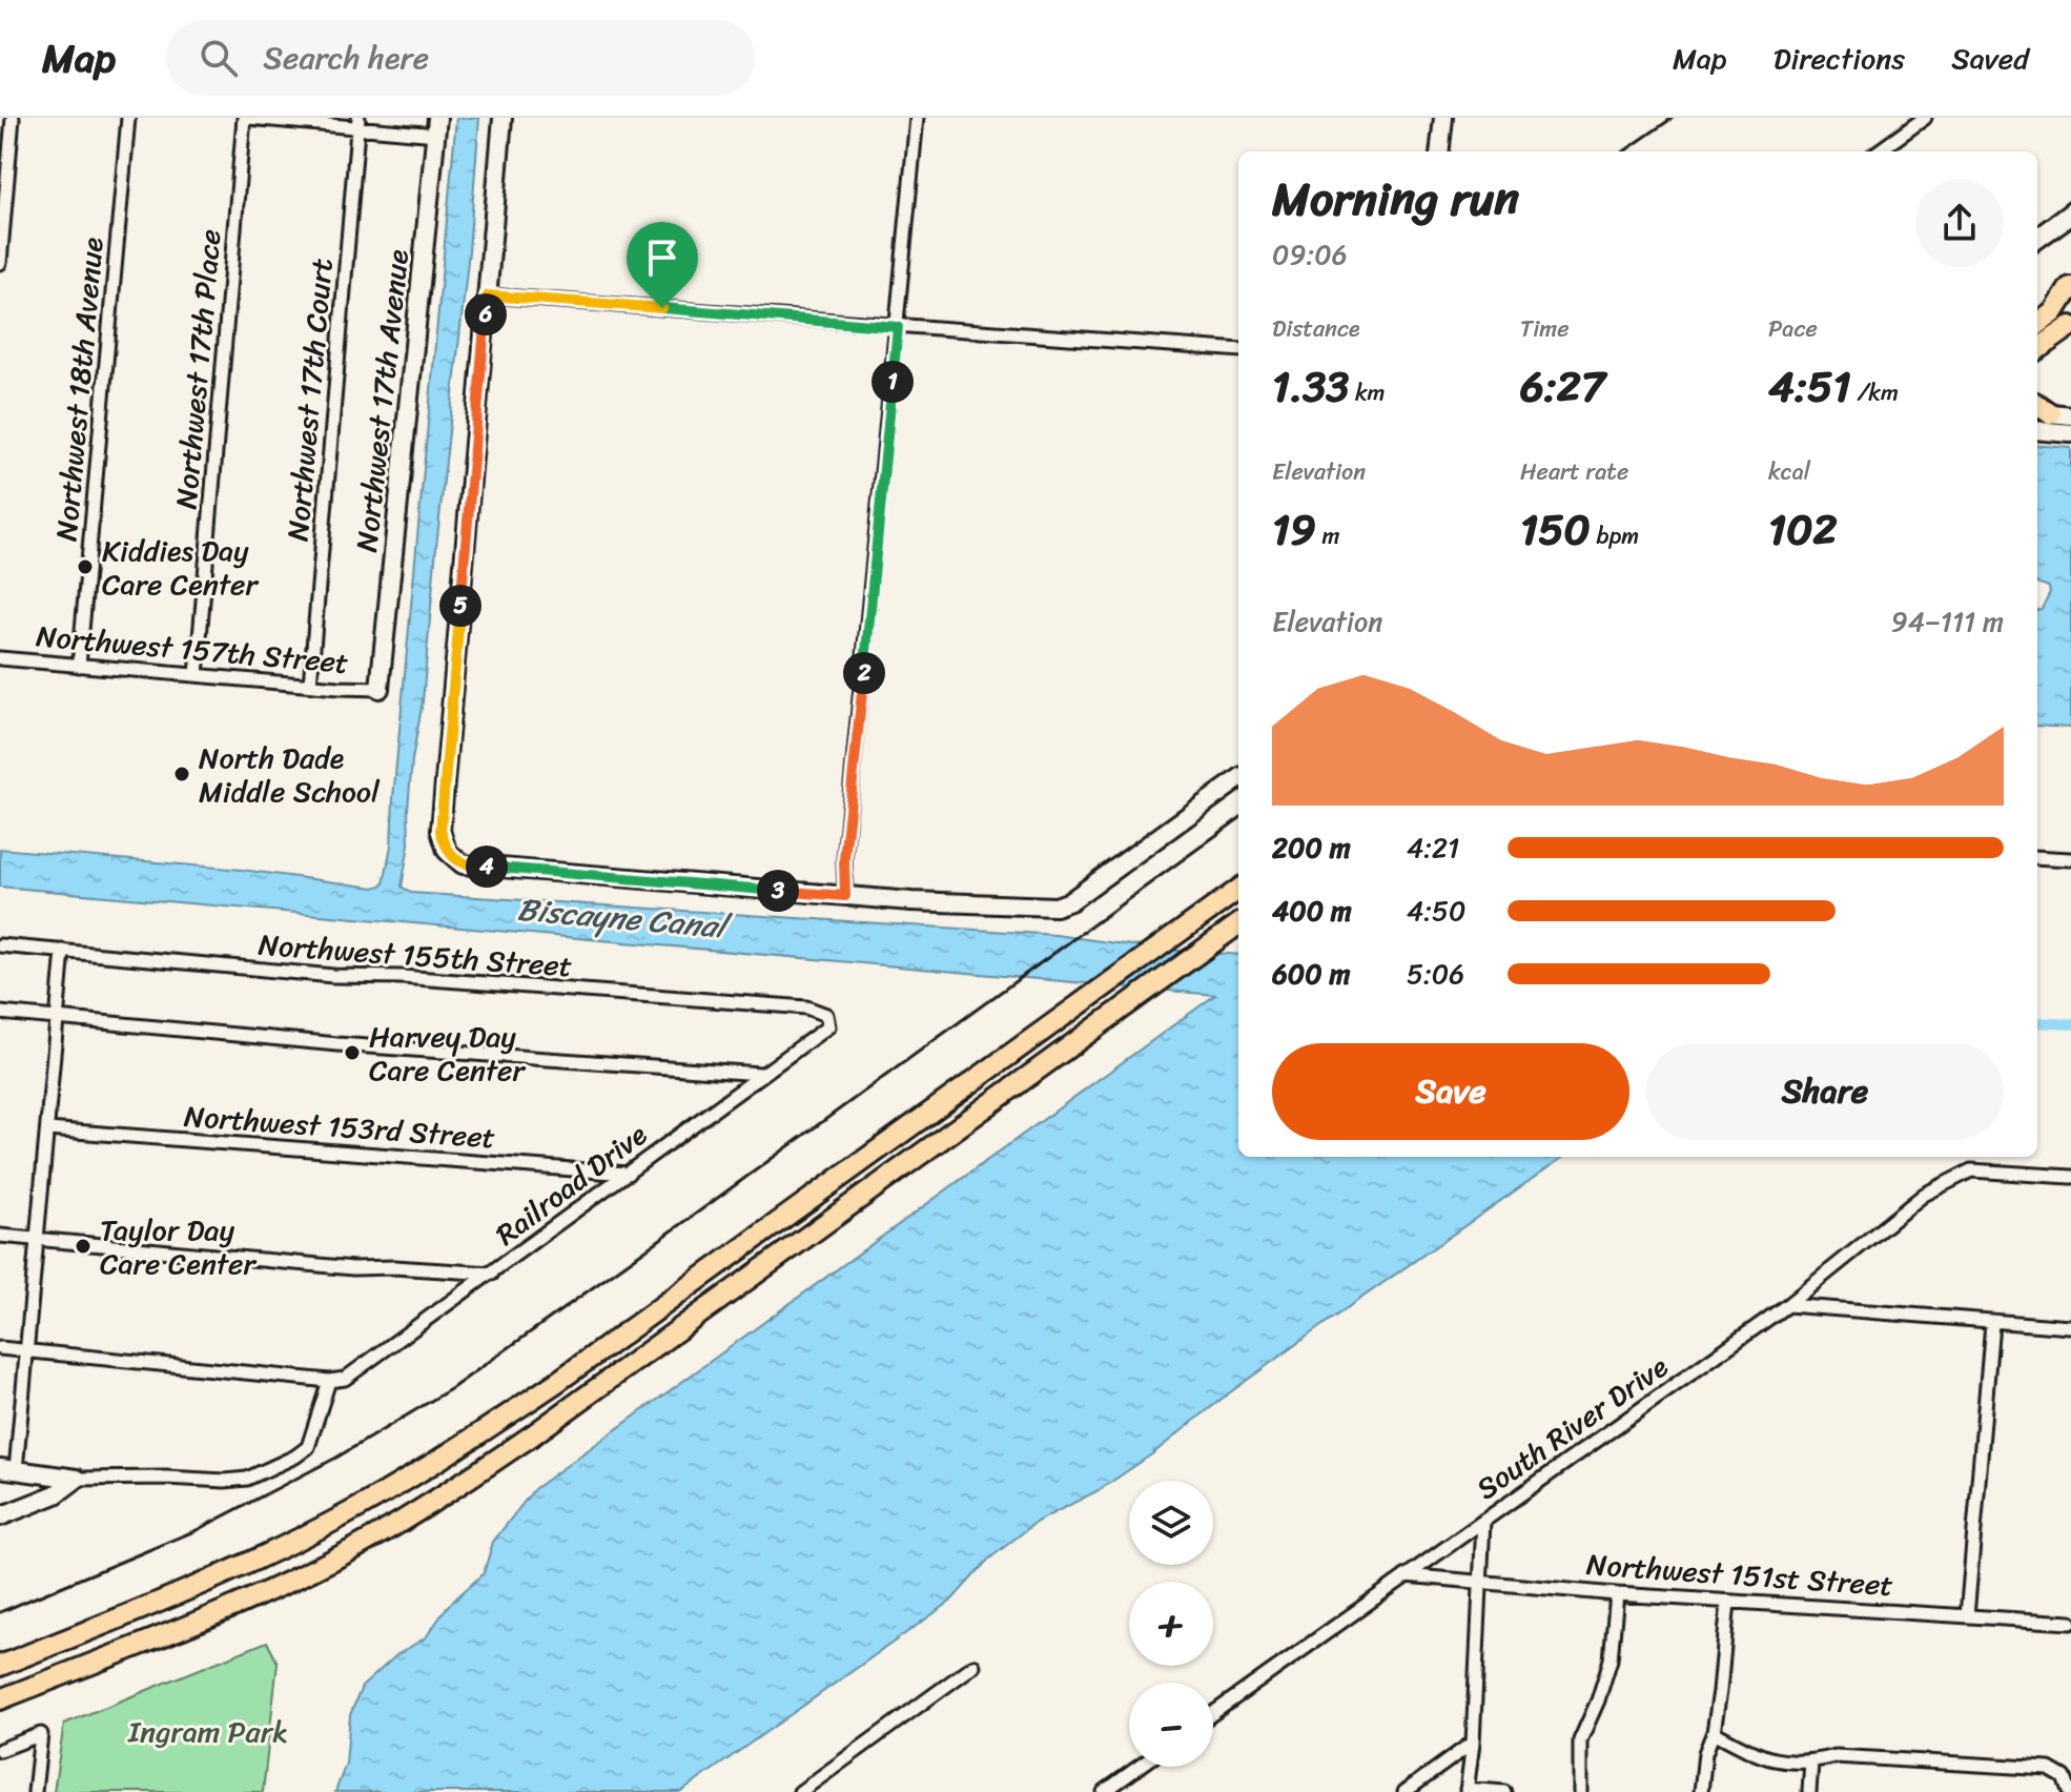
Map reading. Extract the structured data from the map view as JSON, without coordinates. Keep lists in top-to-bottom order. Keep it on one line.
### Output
{"streets":{"street":["Northwest 17th Place","Northwest 18th Avenue","Northwest 17th Court","Northwest 17th Avenue","Northwest 157th Street","Northwest 155th Street","Northwest 153rd Street","Railroad Drive","South River Drive","Northwest 151st Street"]},"crossings":[["Northwest 17th Place","Northwest 157th Street"],["Northwest 18th Avenue","Northwest 157th Street"],["Northwest 17th Court","Northwest 157th Street"],["Northwest 17th Avenue","Northwest 157th Street"],["Northwest 155th Street","Railroad Drive"],["Northwest 153rd Street","Railroad Drive"],["South River Drive","Northwest 151st Street"]],"water":["Biscayne Canal"],"parks":["Ingram Park"],"places":["Kiddies Day Care Center","North Dade Middle School","Harvey Day Care Center","Taylor Day Care Center"],"page":{"header":"Map","search":"Search here","nav":["Map","Directions","Saved"],"heading":["Morning run","09:06"],"pins":["6","1","5","2","4","3"],"stats":[["Distance","1.33 km"],["Time","6:27"],["Pace","4:51 /km"],["Elevation","19 m"],["Heart rate","150 bpm"],["kcal","102"]],"chart":["Elevation","94–111 m"],"list":[{"name":"200 m","note":"4:21"},{"name":"400 m","note":"4:50"},{"name":"600 m","note":"5:06"}],"buttons":["Save","Share"],"map_buttons":["+","−"]}}
